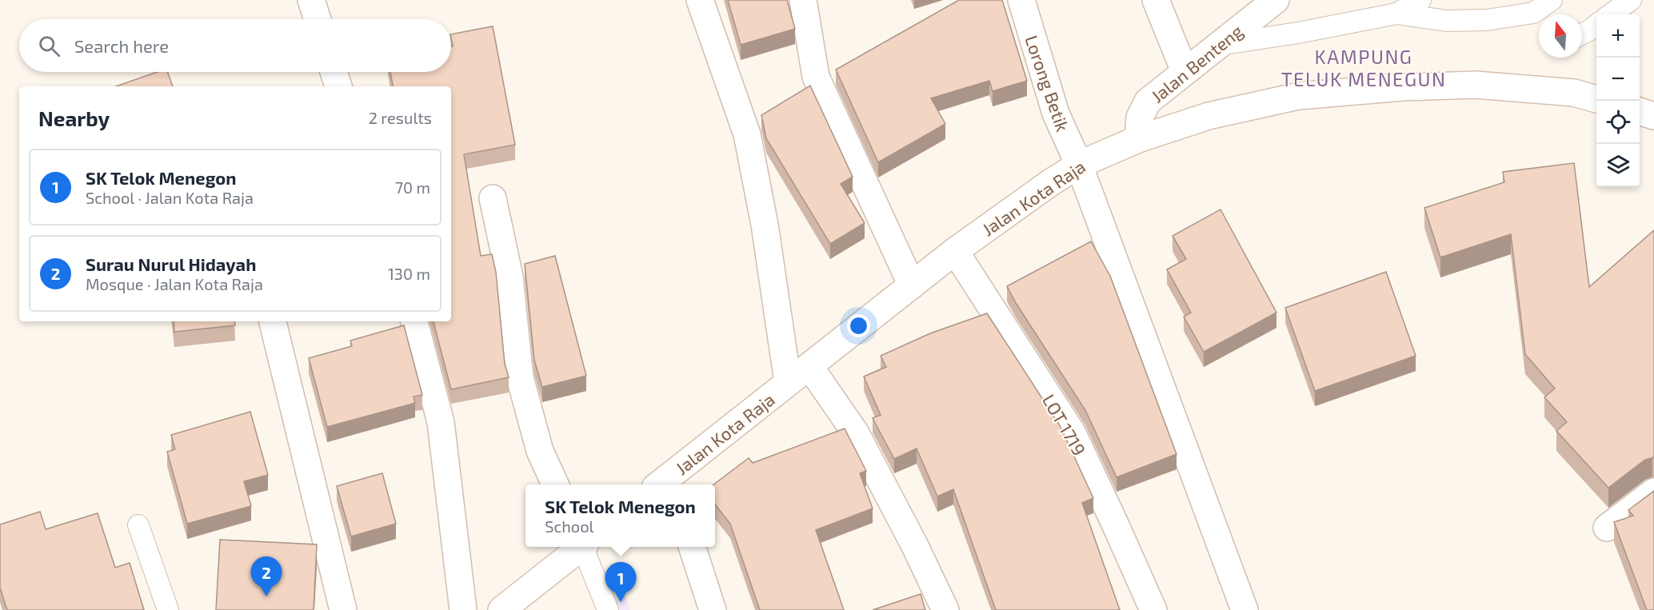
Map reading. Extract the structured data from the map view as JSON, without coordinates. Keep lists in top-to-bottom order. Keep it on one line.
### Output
{"streets":{"street":["Jalan Benteng","Lorong Betik","Jalan Kota Raja","LOT 1719"]},"crossings":[["Jalan Benteng","Jalan Kota Raja"],["Lorong Betik","Jalan Kota Raja"],["Jalan Kota Raja","LOT 1719"]],"districts":["KAMPUNG TELUK MENEGUN"],"north":"top","page":{"map_buttons":["+","−"],"search":"Search here","heading":["Nearby","2 results"],"list":[{"mark":"1","name":"SK Telok Menegon","note":"School · Jalan Kota Raja","value":"70 m"},{"mark":"2","name":"Surau Nurul Hidayah","note":"Mosque · Jalan Kota Raja","value":"130 m"}],"popup":["SK Telok Menegon","School"],"pins":["2","1"]}}
